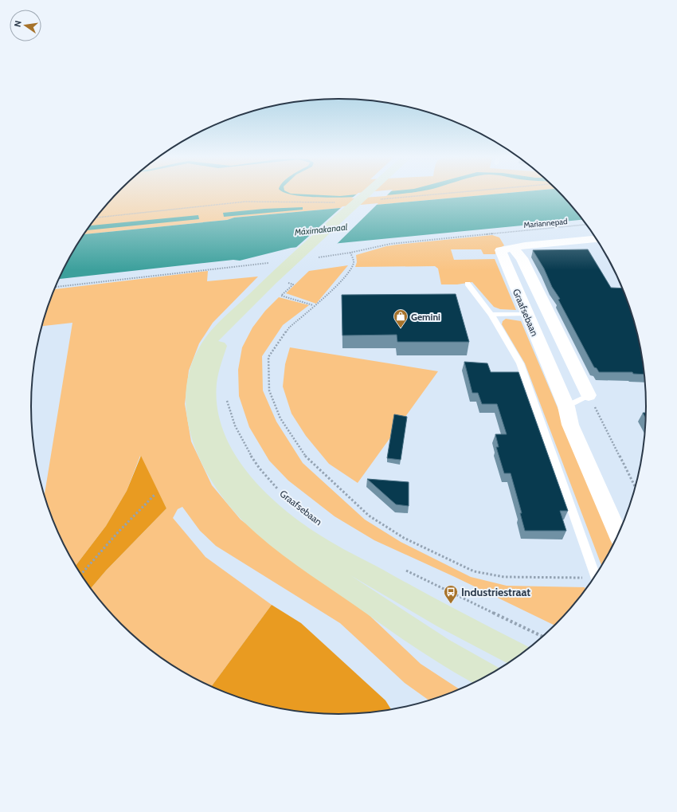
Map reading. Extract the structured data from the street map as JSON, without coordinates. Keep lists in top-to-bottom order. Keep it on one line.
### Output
{"streets":{"street":["Graafsebaan"],"path":["Mariannepad"]},"water":["Máximakanaal"],"places":{"shop":["Gemini"],"bus stop":["Industriestraat"]},"north":"left"}
